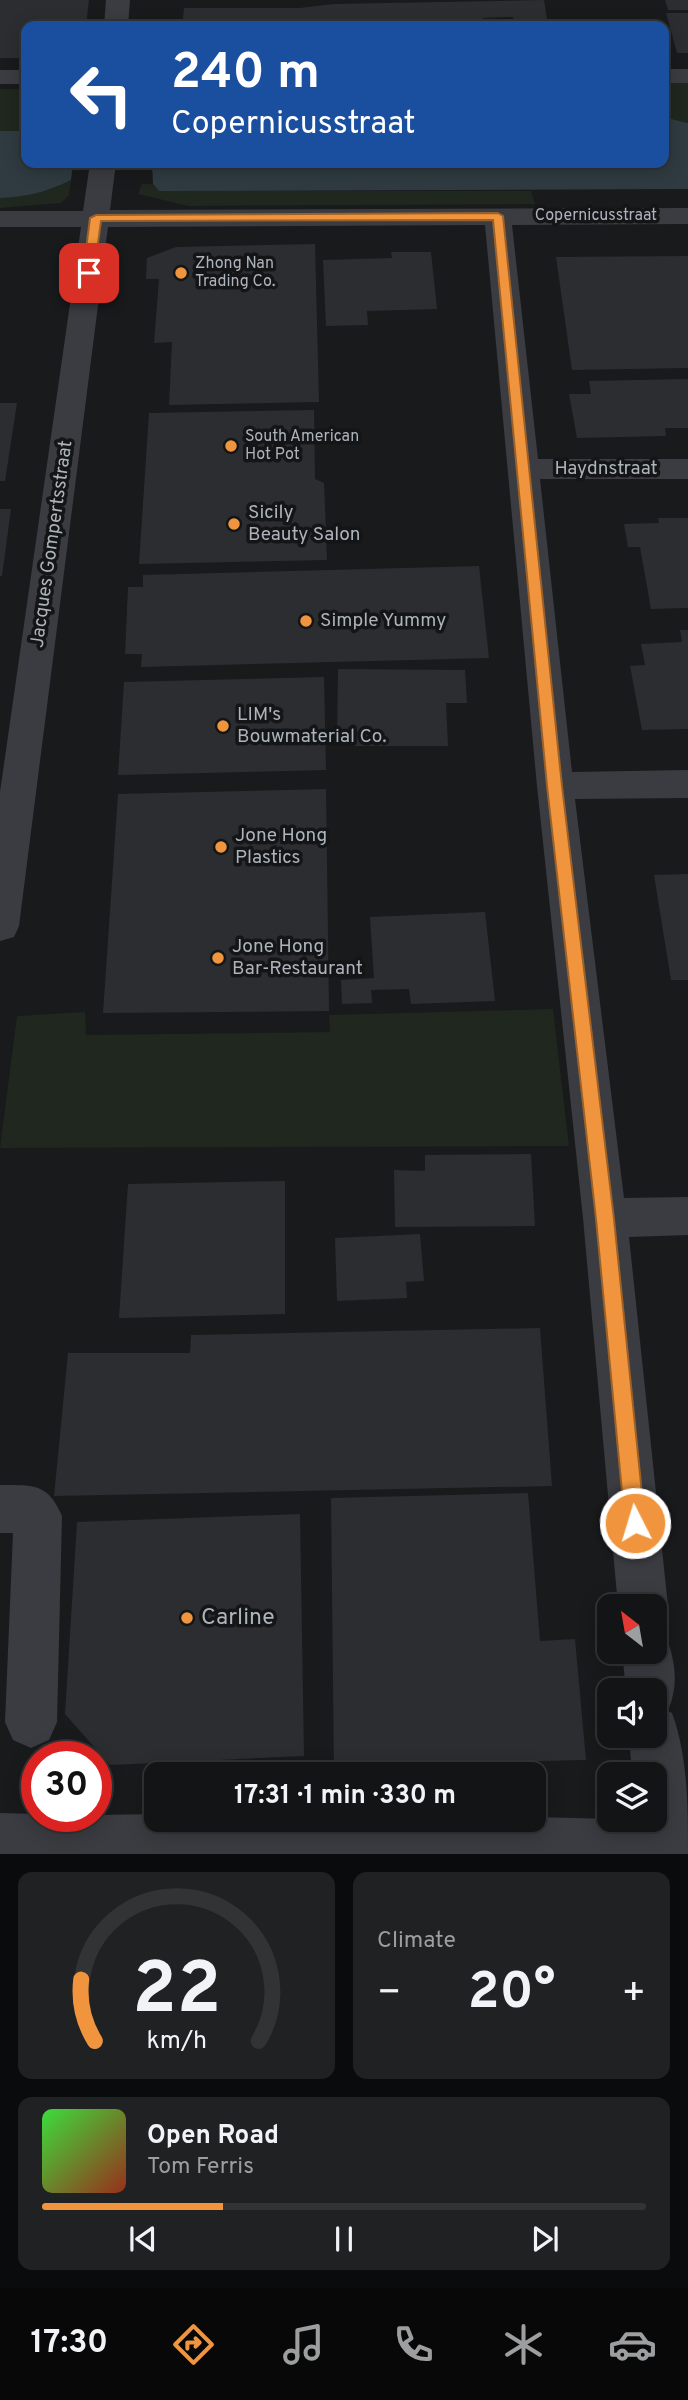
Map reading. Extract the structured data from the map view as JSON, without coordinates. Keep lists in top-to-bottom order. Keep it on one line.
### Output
{"streets":{"street":["Copernicusstraat","Haydnstraat","Jacques Gompertsstraat"]},"crossings":[["Copernicusstraat","Jacques Gompertsstraat"]],"places":["Zhong Nan Trading Co.","South American Hot Pot","Sicily Beauty Salon","Simple Yummy","LIM's Bouwmaterial Co.","Jone Hong Plastics","Jone Hong Bar-Restaurant","Carline"],"north":"top left","page":{"turn":["240 m","Copernicusstraat"],"limit":"30","trip":"17:31 · 1 min · 330 m","tile":"Climate","heat":["−","20°","+"],"song":["Open Road","Tom Ferris"],"tabs":"17:30","gauge":["22","km/h"]}}
